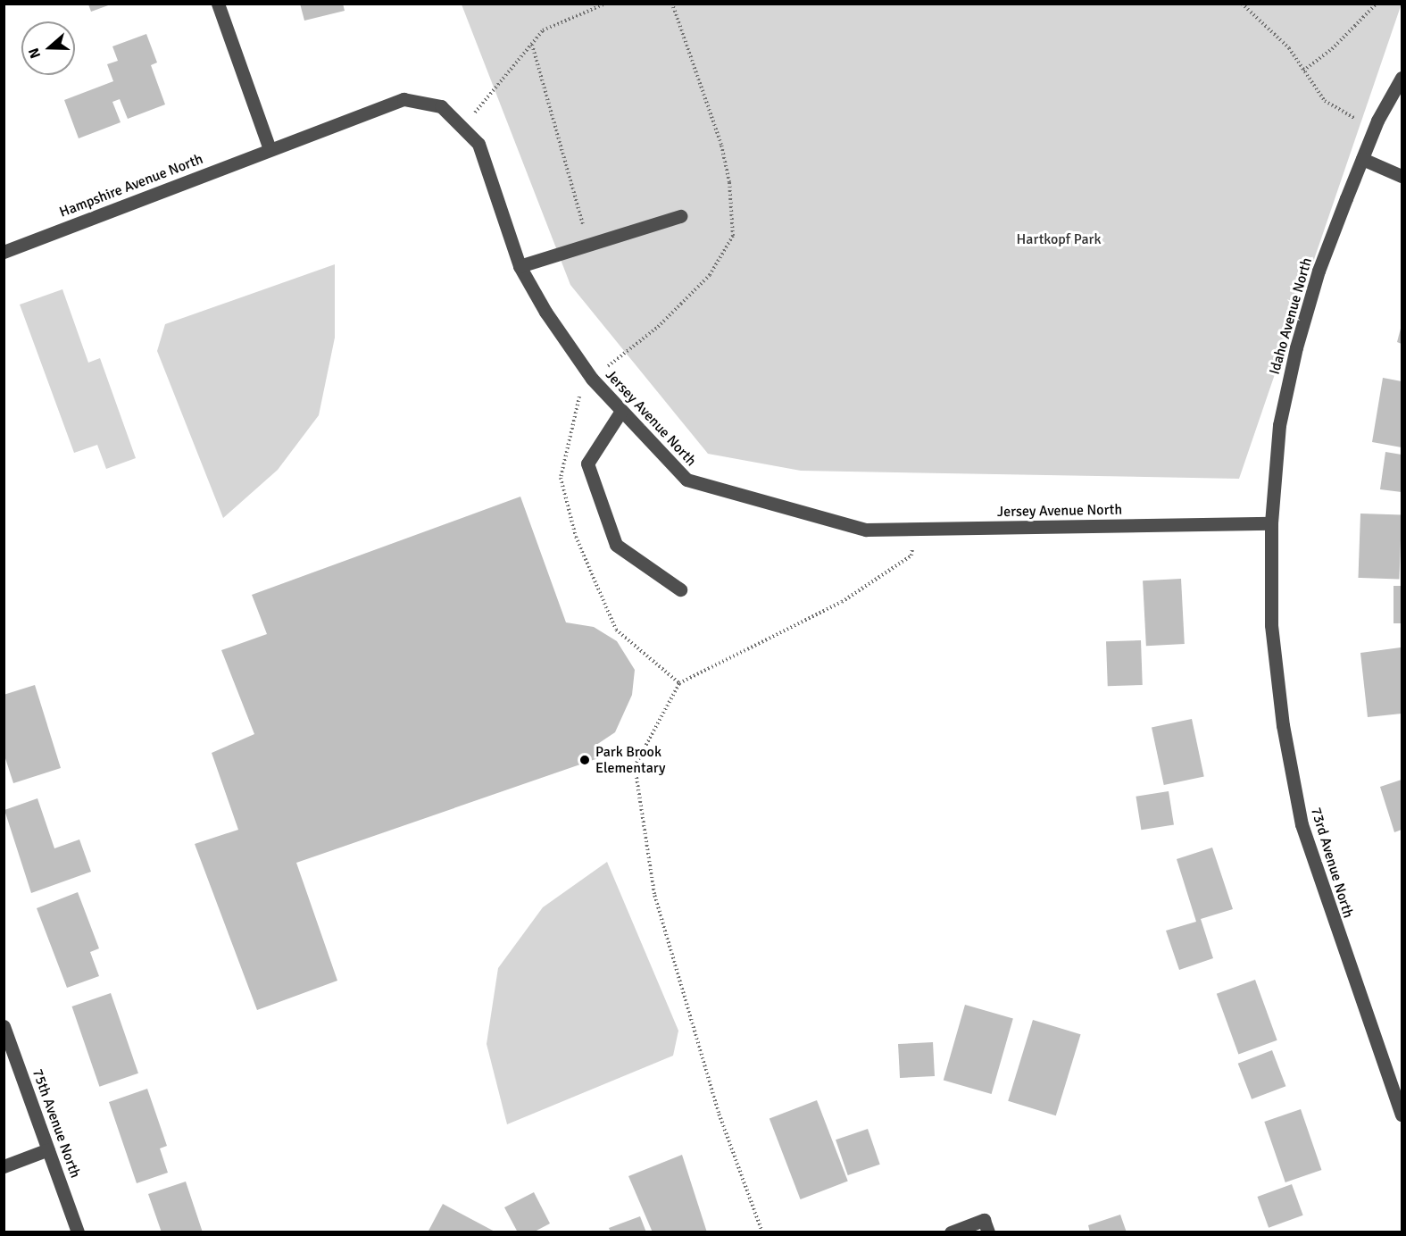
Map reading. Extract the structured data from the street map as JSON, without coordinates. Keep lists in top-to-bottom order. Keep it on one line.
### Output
{"streets":{"street":["Hampshire Avenue North","Idaho Avenue North","Jersey Avenue North","73rd Avenue North","75th Avenue North"]},"crossings":[["Hampshire Avenue North","Jersey Avenue North"],["Idaho Avenue North","Jersey Avenue North"],["Idaho Avenue North","73rd Avenue North"]],"parks":["Hartkopf Park"],"places":["Park Brook Elementary"],"north":"left"}
